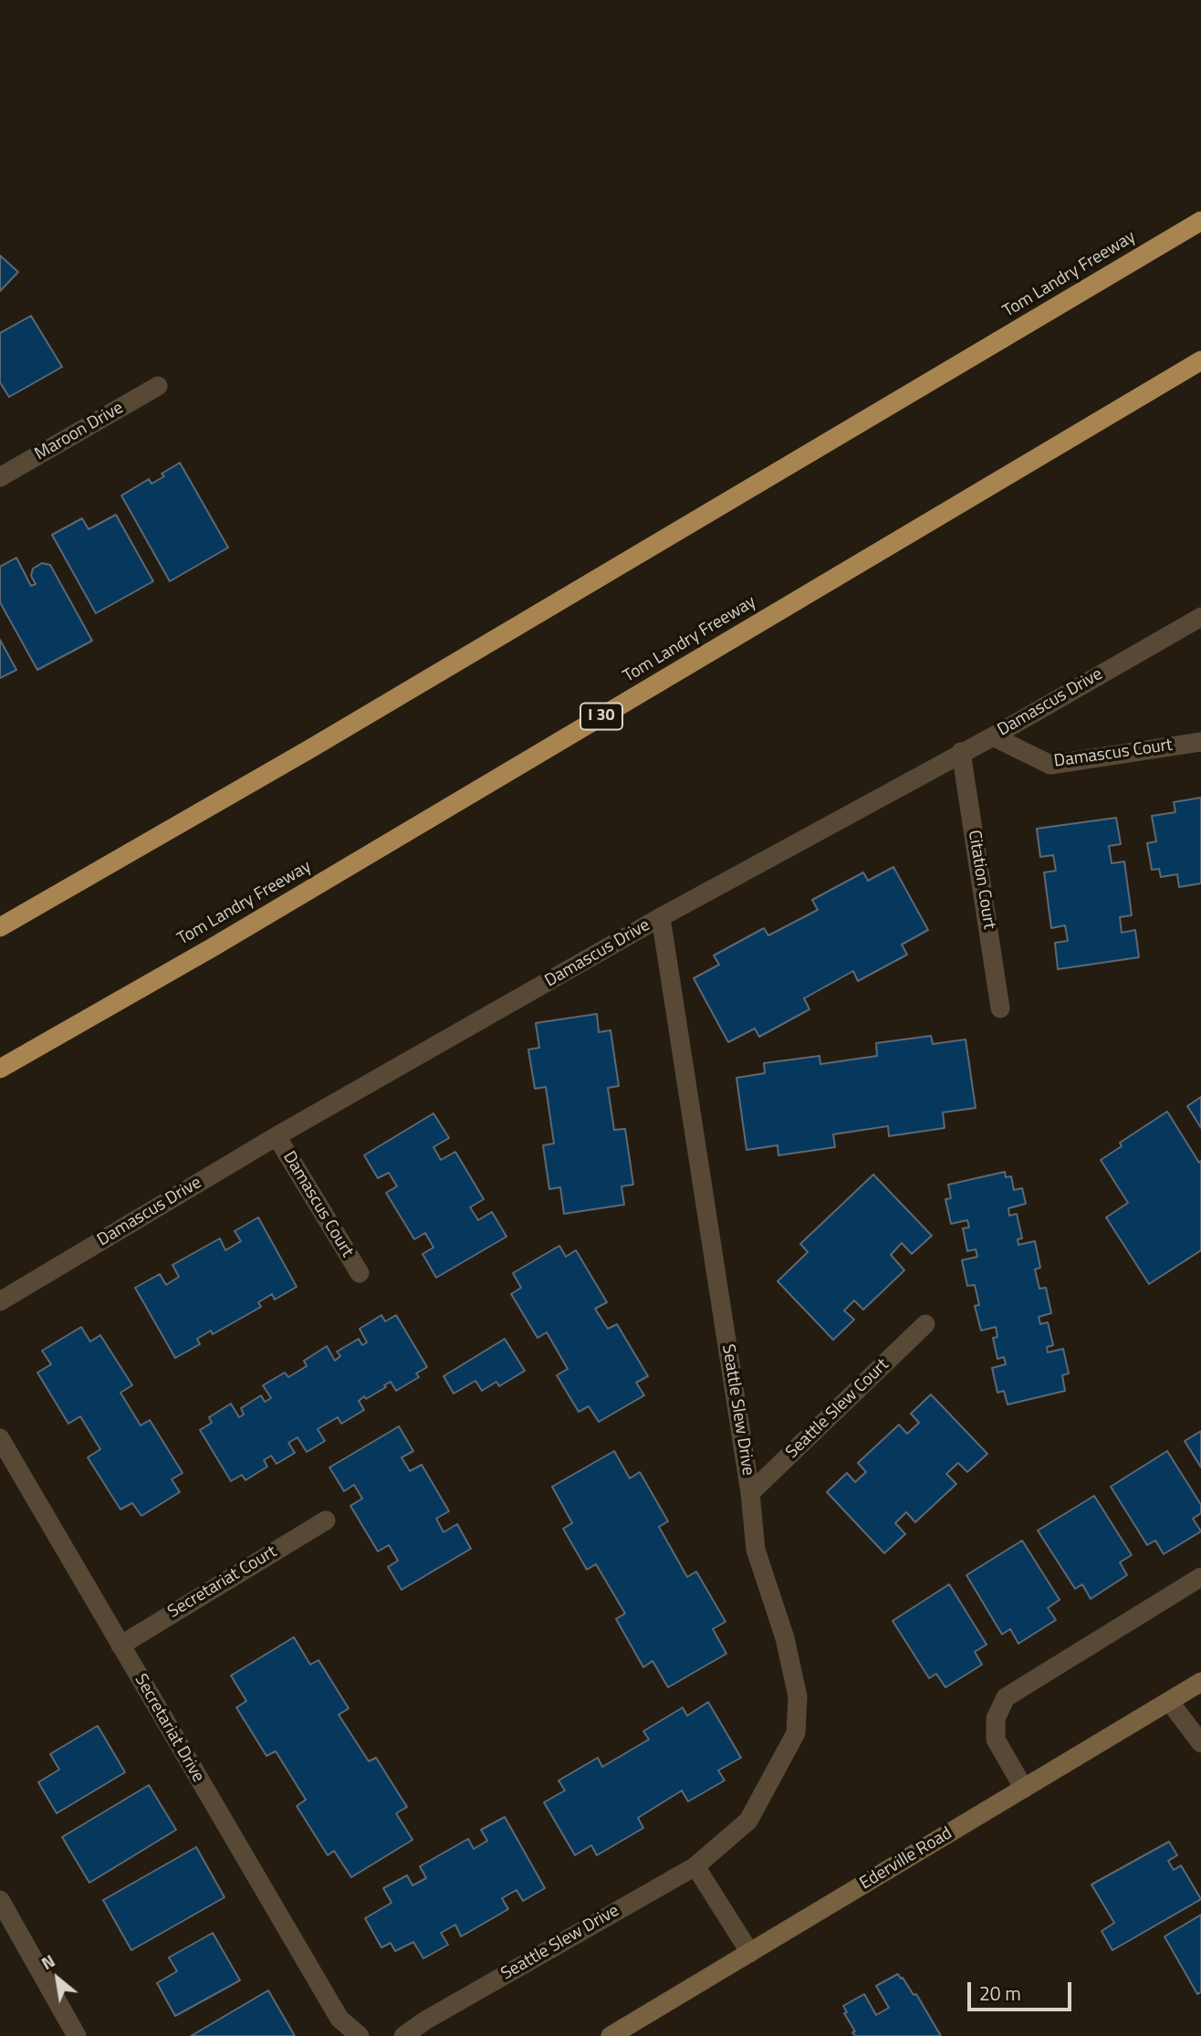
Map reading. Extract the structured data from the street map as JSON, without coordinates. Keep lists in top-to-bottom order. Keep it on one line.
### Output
{"streets":{"highway":["Tom Landry Freeway","I 30"],"street":["Maroon Drive","Damascus Drive","Damascus Court","Citation Court","Seattle Slew Court","Seattle Slew Drive","Secretariat Court","Secretariat Drive","Ederville Road"]},"crossings":[["Damascus Drive","Damascus Court"],["Damascus Drive","Citation Court"],["Damascus Drive","Seattle Slew Drive"],["Seattle Slew Court","Seattle Slew Drive"],["Secretariat Court","Secretariat Drive"]],"scale_bar":"20 m","north":"top left"}
